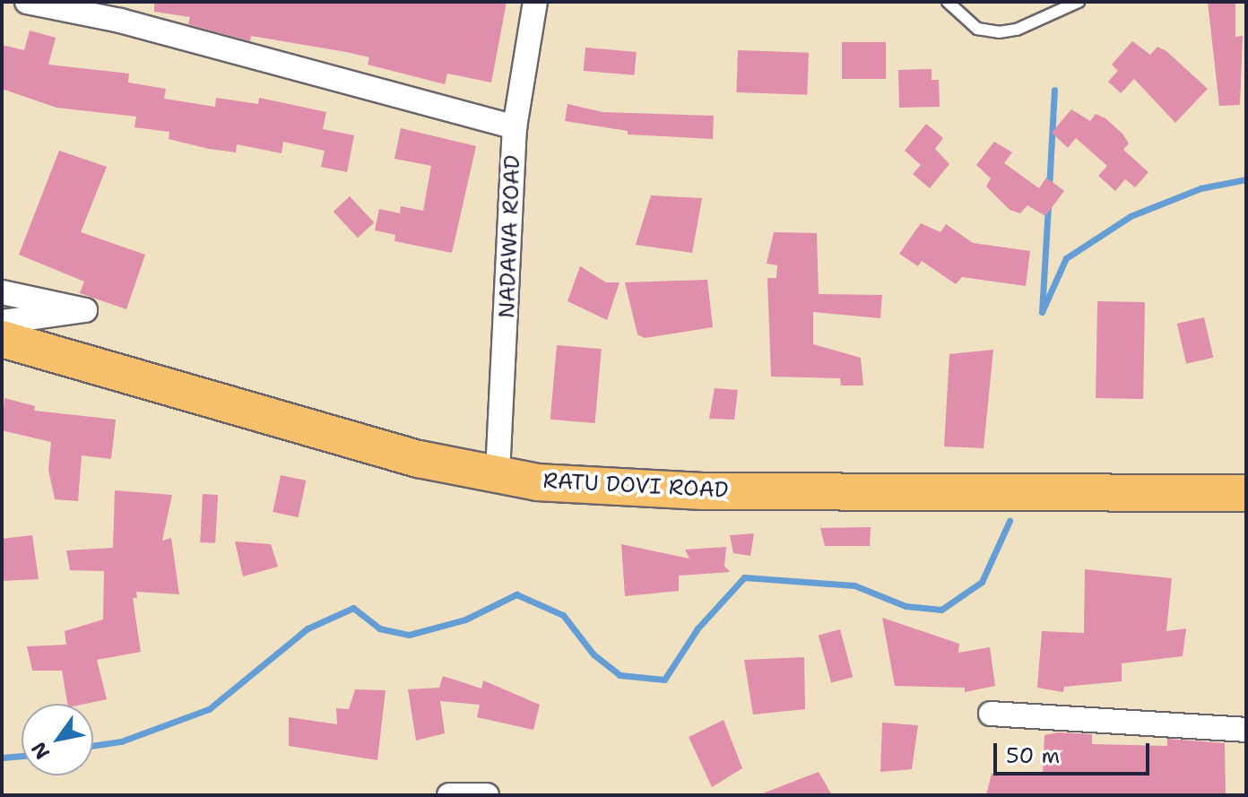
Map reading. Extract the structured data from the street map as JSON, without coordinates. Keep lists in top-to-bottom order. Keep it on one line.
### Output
{"streets":{"main road":["RATU DOVI ROAD"],"street":["NADAWA ROAD"]},"crossings":[["NADAWA ROAD","RATU DOVI ROAD"]],"scale_bar":"50 m","north":"bottom left"}
